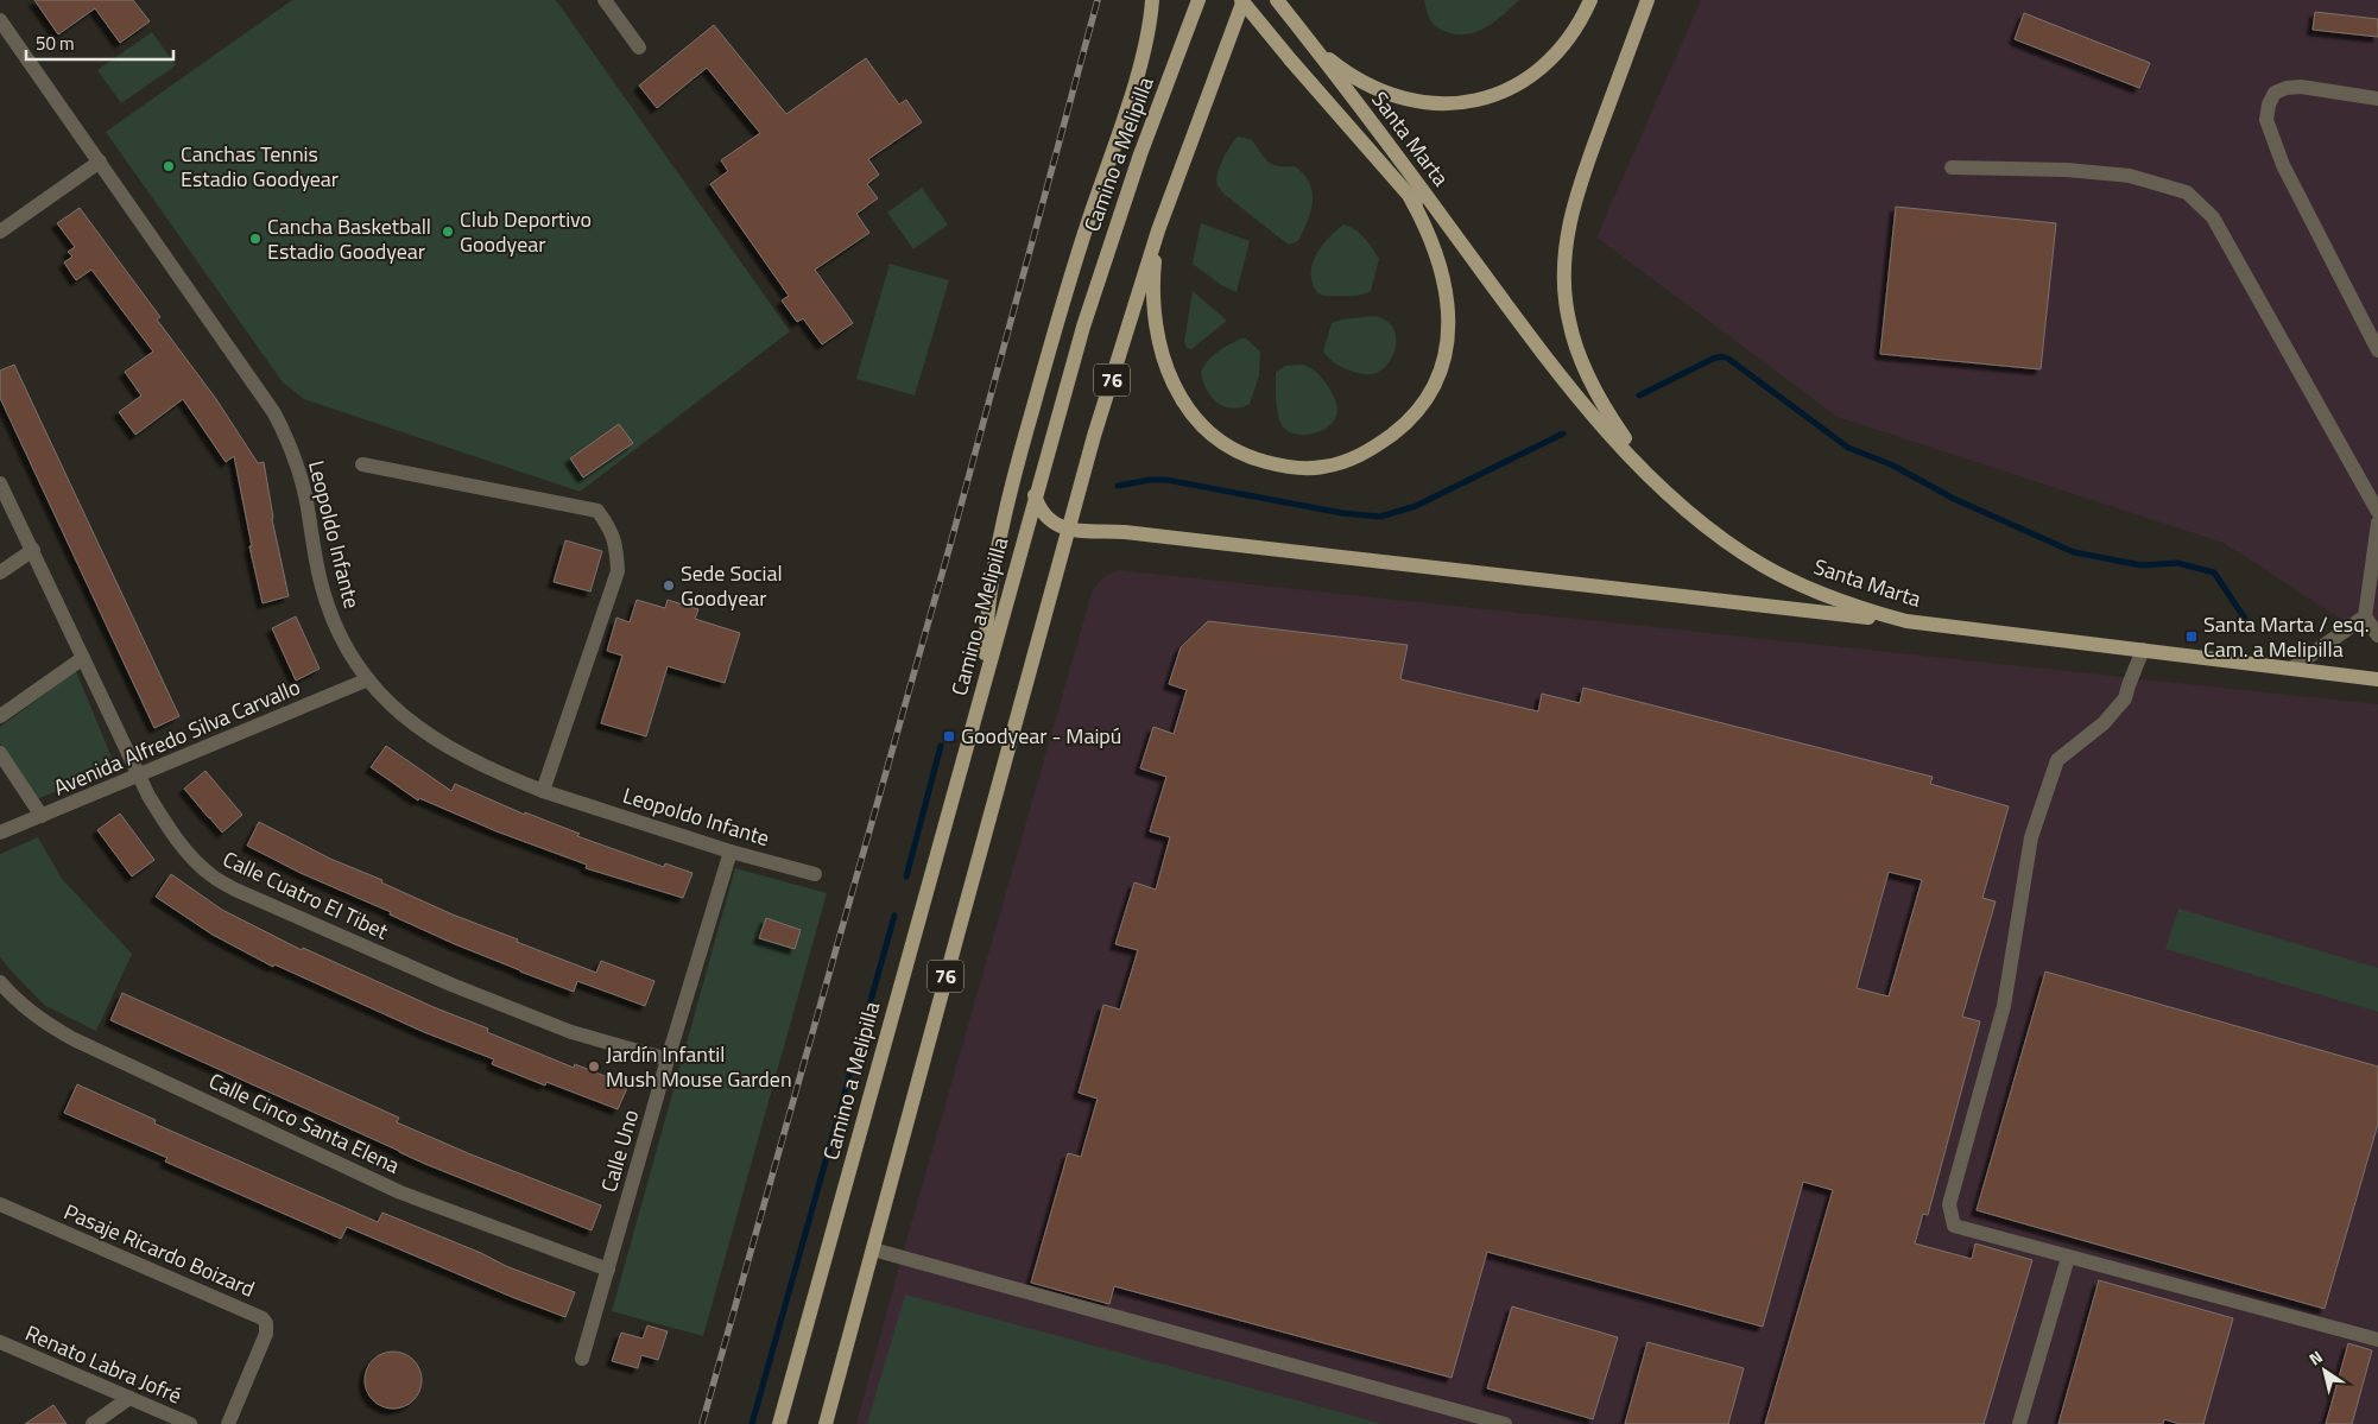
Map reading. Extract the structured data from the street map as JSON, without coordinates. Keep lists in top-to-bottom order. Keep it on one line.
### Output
{"streets":{"main road":["Santa Marta","Camino a Melipilla","76"],"street":["Leopoldo Infante","Avenida Alfredo Silva Carvallo","Calle Cuatro El Tibet","Calle Cinco Santa Elena","Calle Uno","Pasaje Ricardo Boizard","Renato Labra Jofré"]},"crossings":[["Santa Marta","76"],["Leopoldo Infante","Avenida Alfredo Silva Carvallo"],["Leopoldo Infante","Calle Uno"],["Avenida Alfredo Silva Carvallo","Calle Cuatro El Tibet"],["Calle Cuatro El Tibet","Calle Uno"],["Calle Cinco Santa Elena","Calle Uno"]],"places":{"other":["Canchas Tennis Estadio Goodyear","Club Deportivo Goodyear","Cancha Basketball Estadio Goodyear","Sede Social Goodyear","Jardín Infantil Mush Mouse Garden"],"transit":["Santa Marta / esq. Cam. a Melipilla","Goodyear - Maipú"]},"scale_bar":"50 m","north":"top left"}
